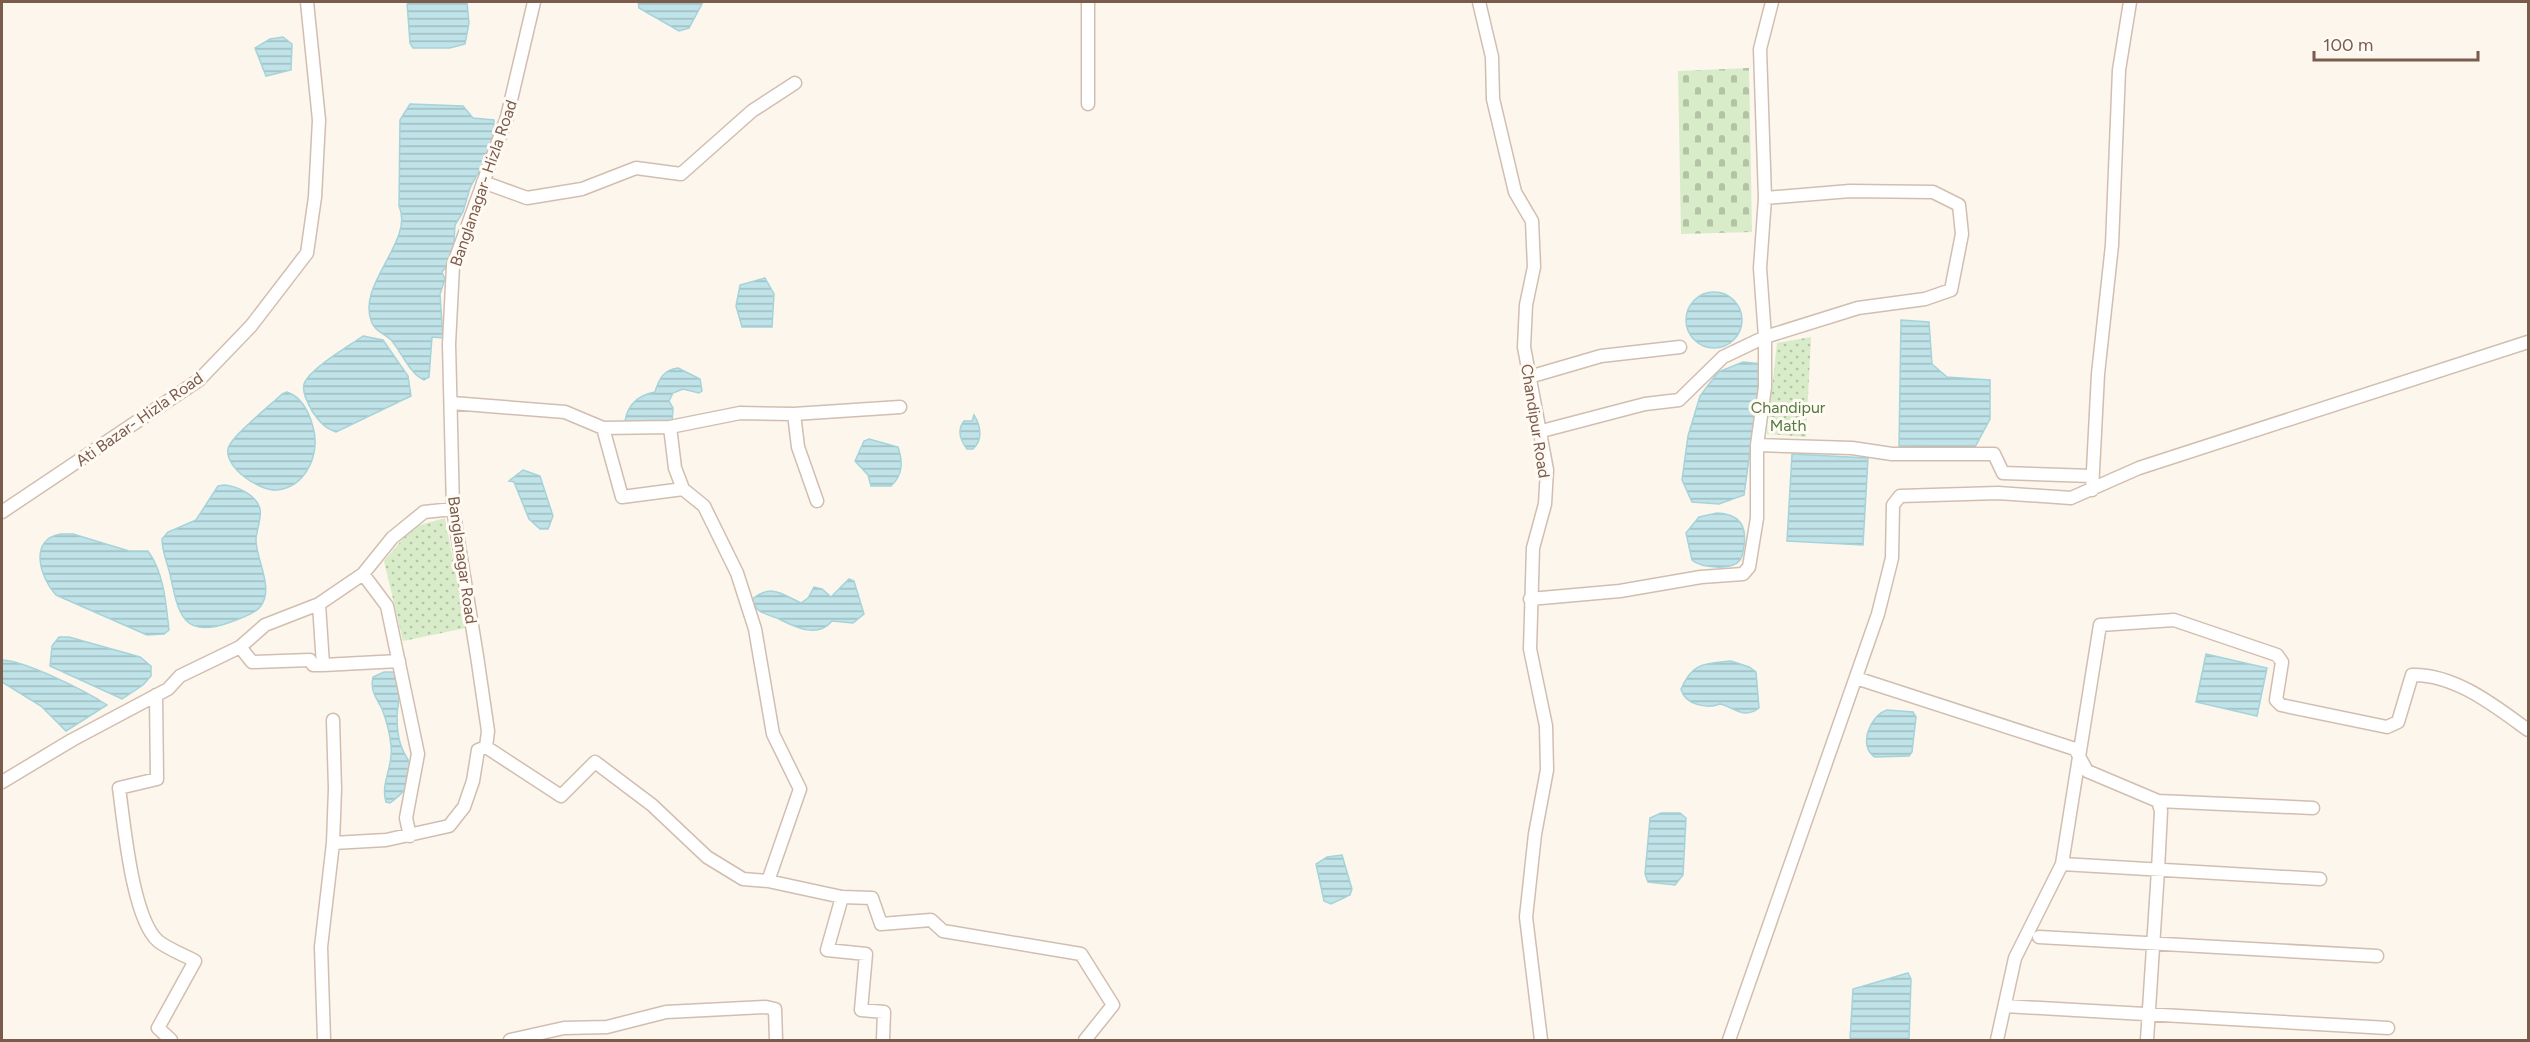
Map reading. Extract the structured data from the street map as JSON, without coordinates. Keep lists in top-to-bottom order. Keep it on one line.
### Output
{"streets":{"street":["Banglanagar- Hizla Road","Ati Bazar- Hizla Road","Chandipur Road","Banglanagar Road"]},"crossings":[["Banglanagar- Hizla Road","Banglanagar Road"]],"parks":["Chandipur Math"],"scale_bar":"100 m"}
